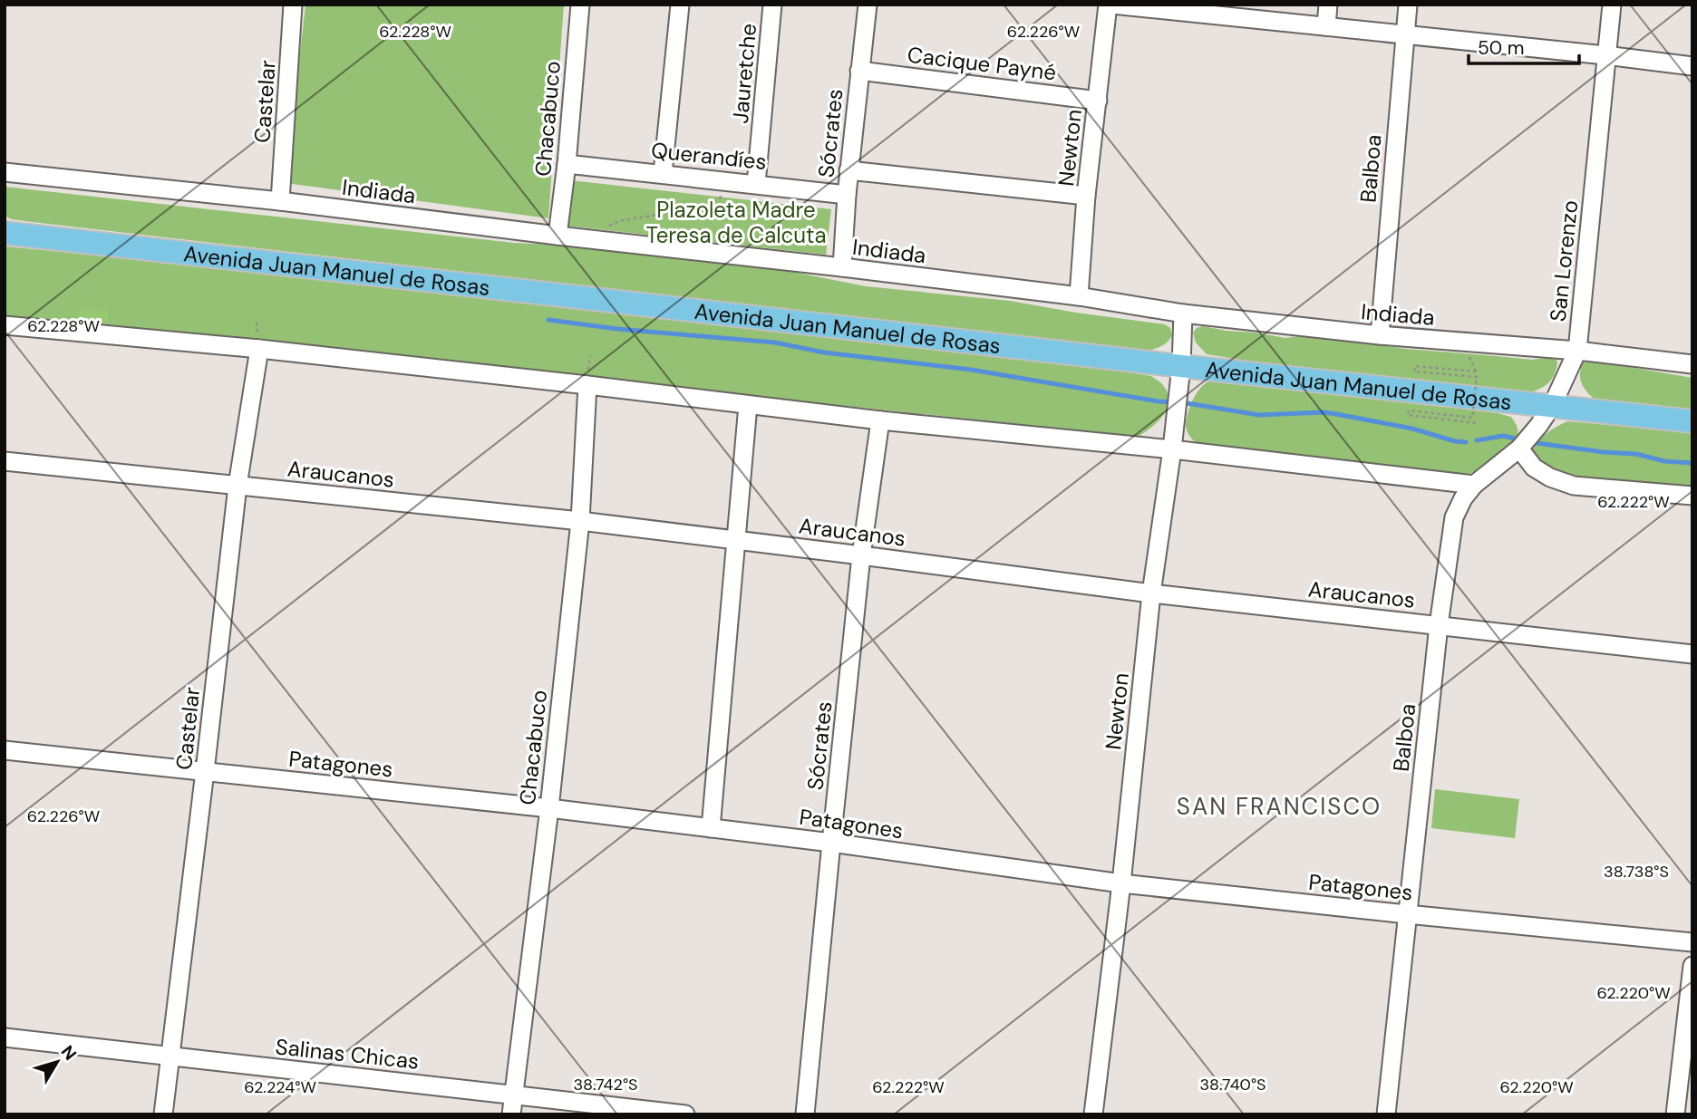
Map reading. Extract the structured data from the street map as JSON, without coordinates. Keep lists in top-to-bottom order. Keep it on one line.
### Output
{"streets":{"main road":["Avenida Juan Manuel de Rosas"],"street":["Cacique Payné","Jauretche","Castelar","Chacabuco","Sócrates","Newton","Querandíes","Balboa","Indiada","San Lorenzo","Araucanos","Patagones","Salinas Chicas"]},"crossings":[["Cacique Payné","Sócrates"],["Cacique Payné","Newton"],["Jauretche","Querandíes"],["Castelar","Indiada"],["Castelar","Araucanos"],["Castelar","Patagones"],["Castelar","Salinas Chicas"],["Chacabuco","Querandíes"],["Chacabuco","Indiada"],["Chacabuco","Araucanos"],["Chacabuco","Patagones"],["Chacabuco","Salinas Chicas"],["Sócrates","Querandíes"],["Sócrates","Indiada"],["Sócrates","Araucanos"],["Sócrates","Patagones"],["Newton","Indiada"],["Newton","Avenida Juan Manuel de Rosas"],["Newton","Araucanos"],["Newton","Patagones"],["Balboa","Indiada"],["Balboa","San Lorenzo"],["Balboa","Araucanos"],["Balboa","Patagones"],["Indiada","San Lorenzo"],["San Lorenzo","Avenida Juan Manuel de Rosas"]],"districts":["SAN FRANCISCO"],"parks":["Plazoleta Madre Teresa de Calcuta"],"scale_bar":"50 m","north":"top right","coordinates":["62.228°W","62.226°W","62.222°W","38.738°S","62.220°W","38.742°S","38.740°S","62.224°W"]}
